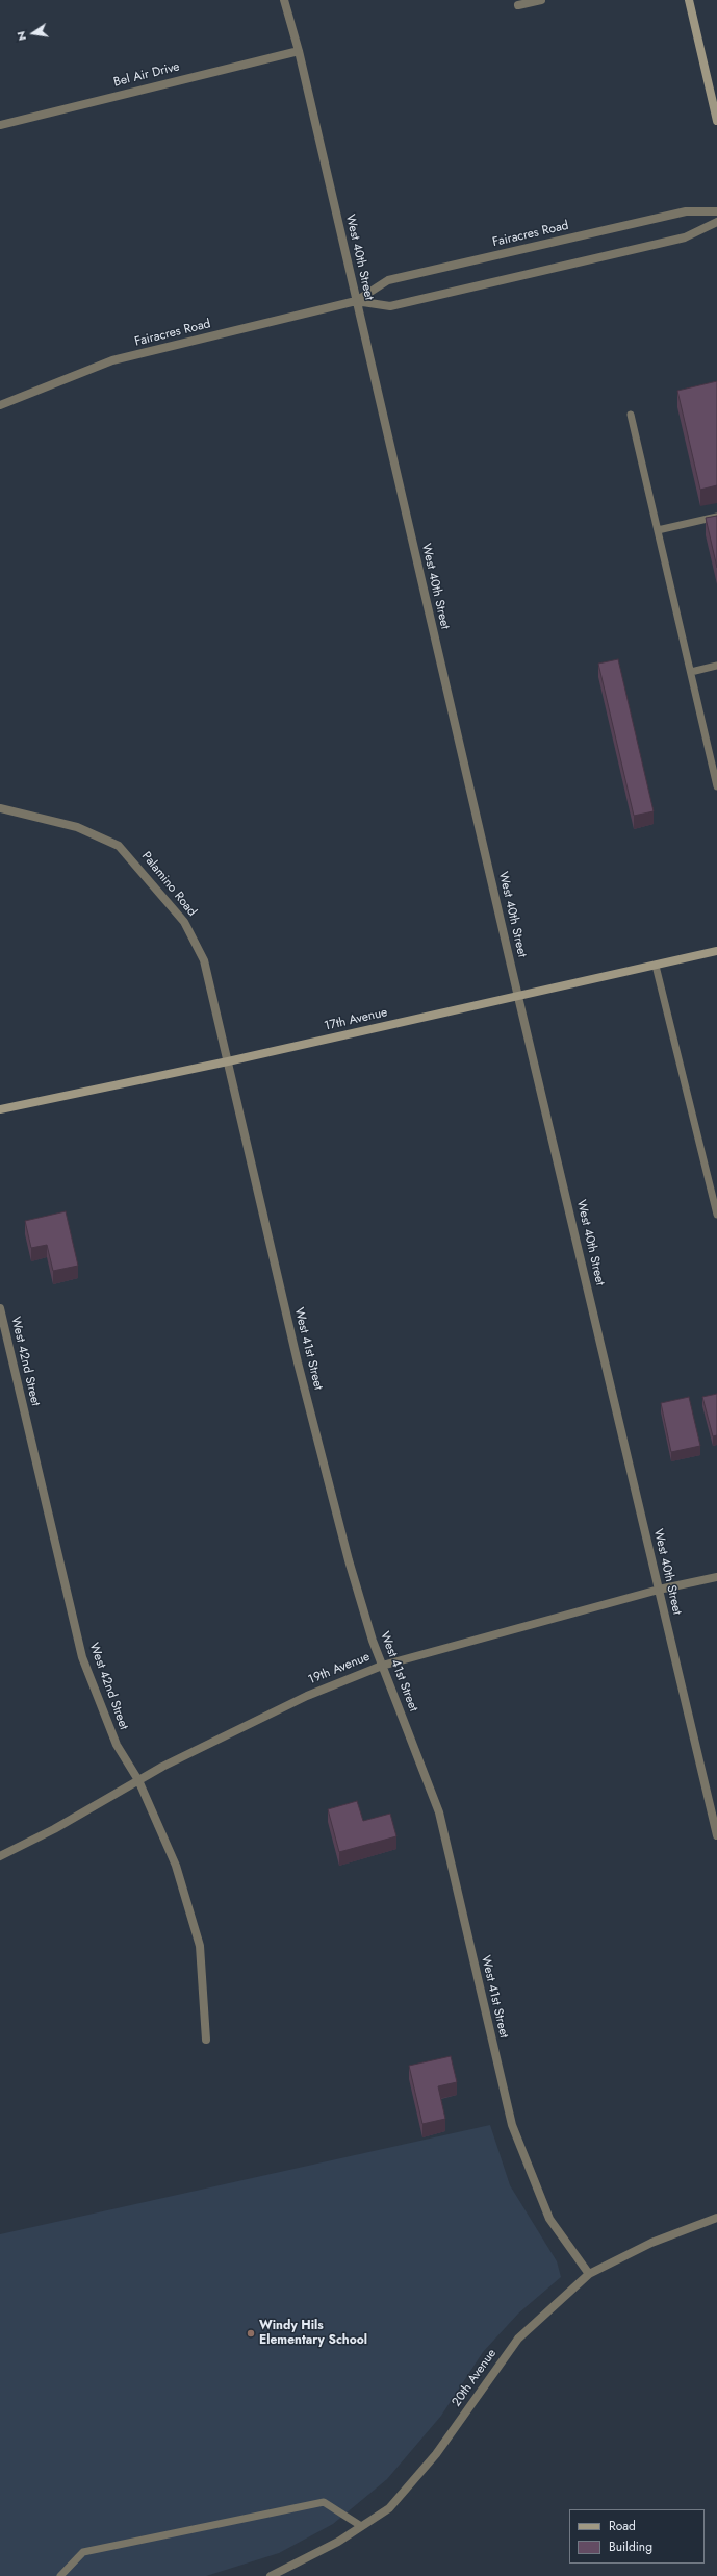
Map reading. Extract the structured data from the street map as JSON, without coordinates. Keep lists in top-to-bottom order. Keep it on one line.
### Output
{"streets":{"main road":["17th Avenue"],"street":["Bel Air Drive","Fairacres Road","West 40th Street","Palamino Road","West 41st Street","West 42nd Street","19th Avenue","20th Avenue"]},"crossings":[["Bel Air Drive","West 40th Street"],["Fairacres Road","West 40th Street"],["West 40th Street","17th Avenue"],["West 40th Street","19th Avenue"],["Palamino Road","17th Avenue"],["Palamino Road","West 41st Street"],["17th Avenue","West 41st Street"],["West 41st Street","19th Avenue"],["West 41st Street","20th Avenue"],["West 42nd Street","19th Avenue"]],"places":["Windy Hils Elementary School"],"legend":["Road","Building"],"north":"left"}
